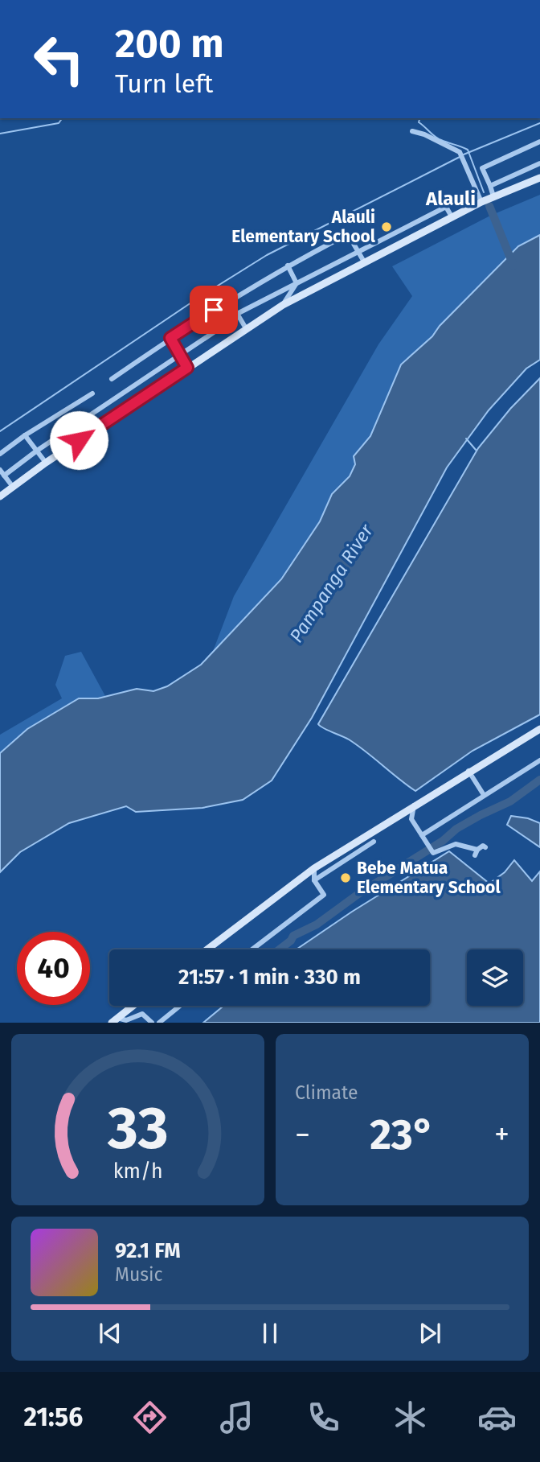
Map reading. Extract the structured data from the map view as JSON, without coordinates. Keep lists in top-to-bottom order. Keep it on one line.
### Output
{"districts":["Alauli"],"water":["Pampanga River"],"places":["Alauli Elementary School","Bebe Matua Elementary School"],"page":{"turn":["200 m","Turn left"],"limit":"40","trip":"21:57 · 1 min · 330 m","tile":"Climate","heat":["−","23°","+"],"song":["92.1 FM","Music"],"tabs":"21:56","gauge":["33","km/h"]}}
